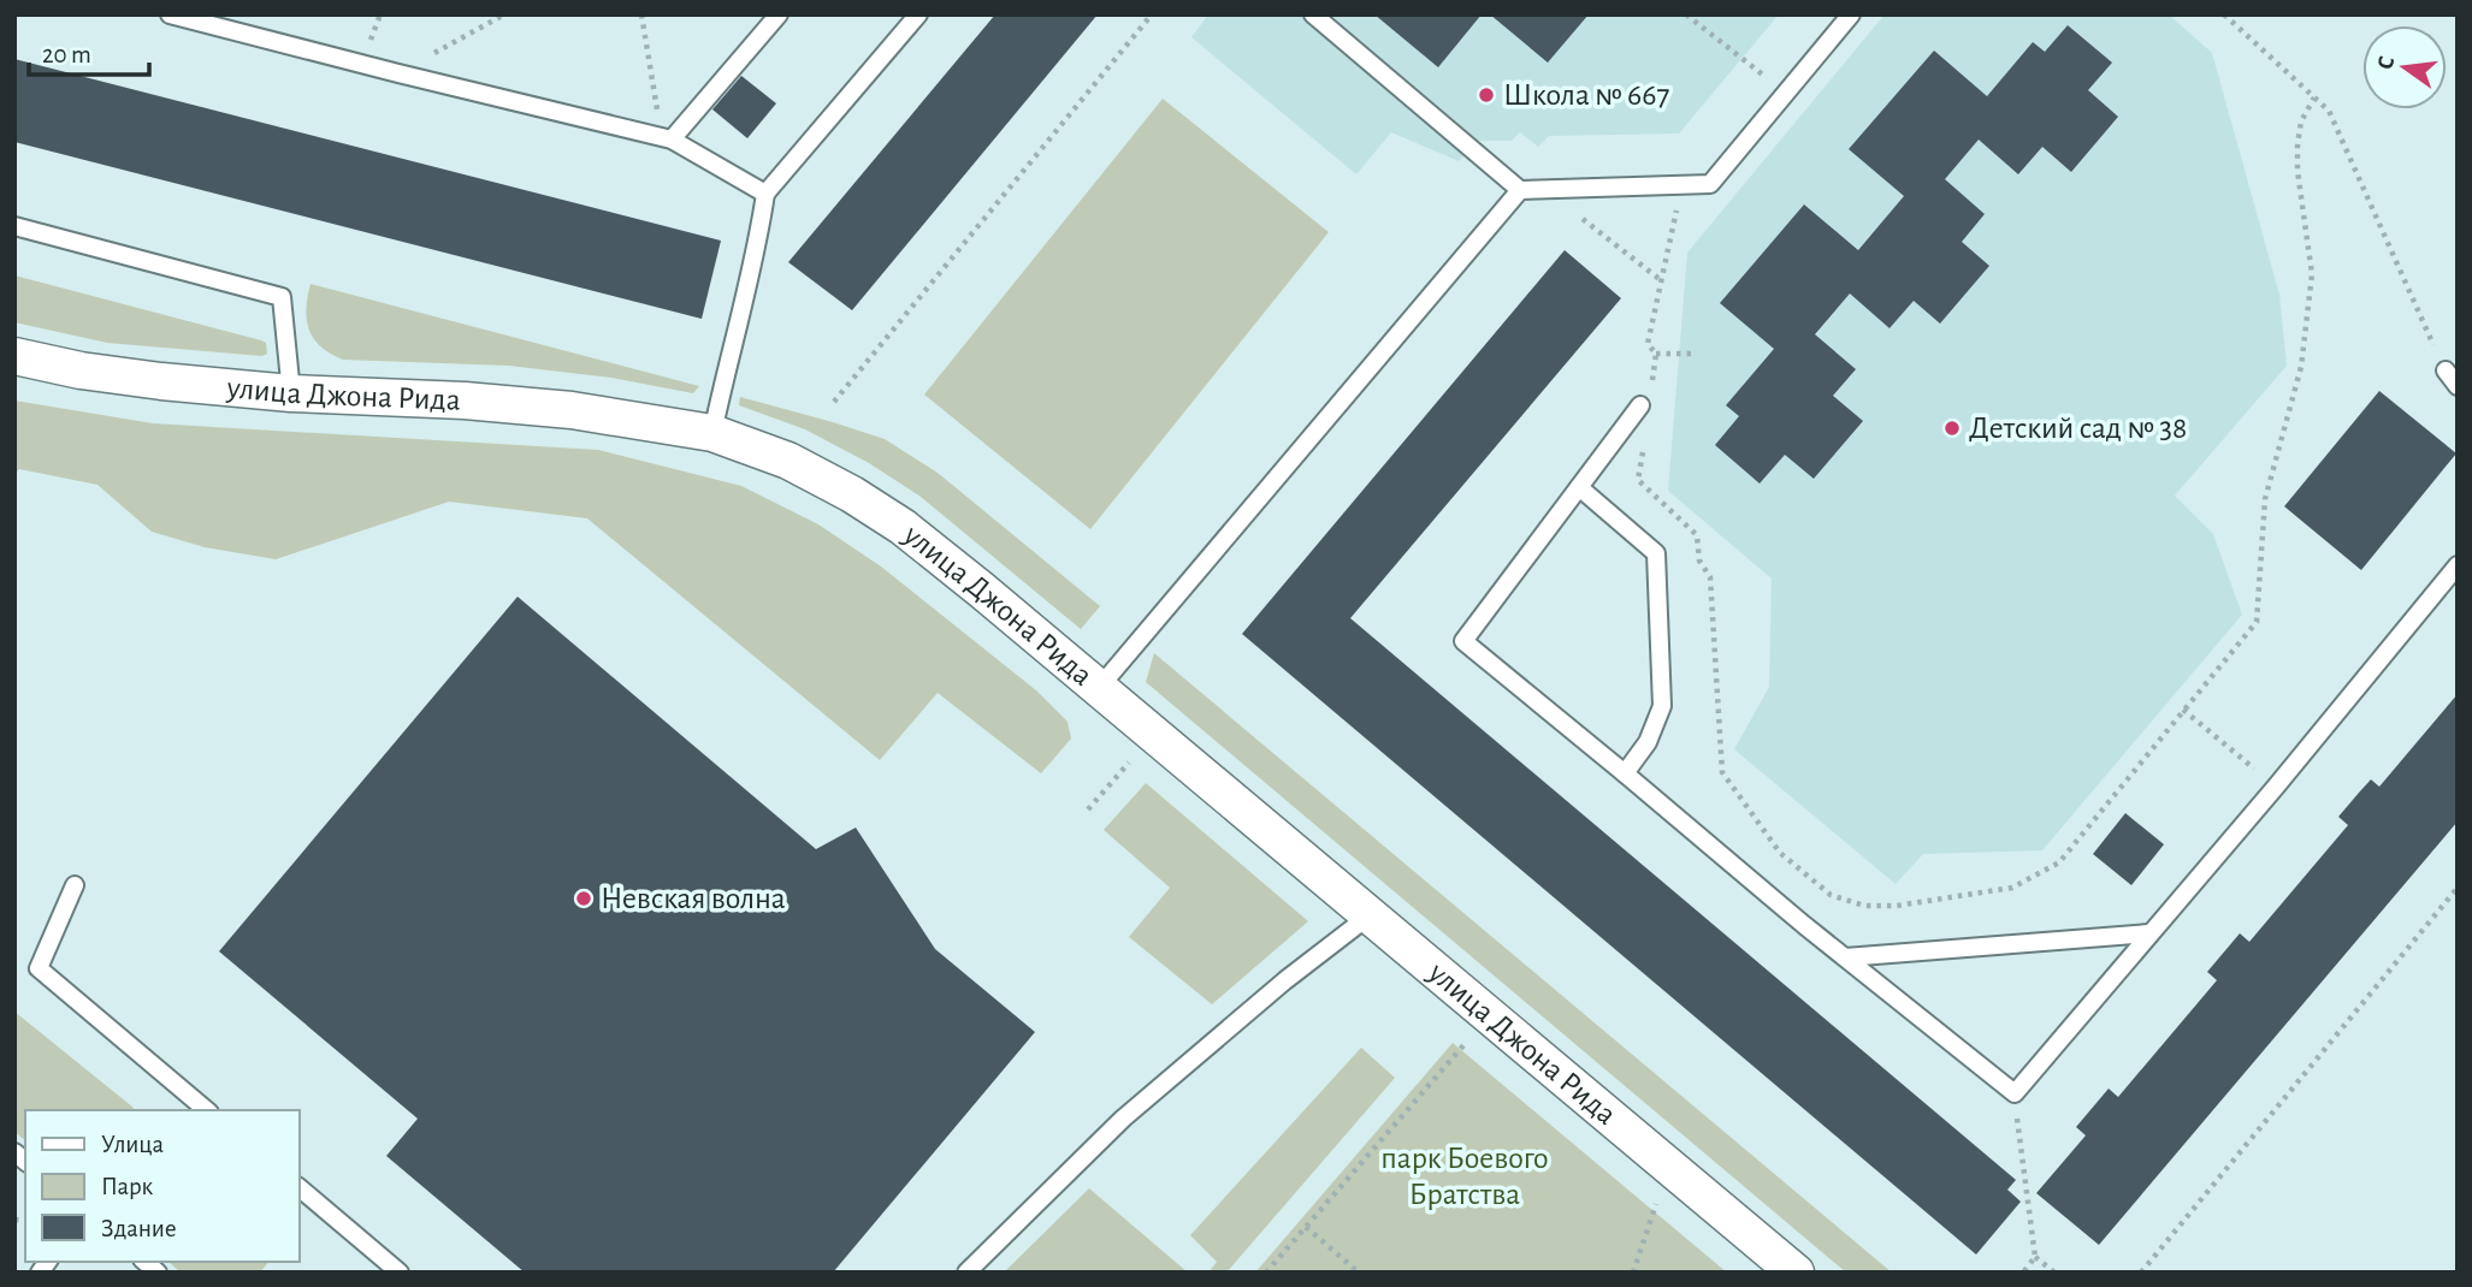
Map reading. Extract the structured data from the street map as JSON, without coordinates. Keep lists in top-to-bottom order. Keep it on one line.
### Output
{"streets":{"street":["улица Джона Рида"]},"parks":["парк Боевого Братства"],"places":["Школа № 667","Детский сад № 38","Невская волна"],"legend":["Улица","Парк","Здание"],"scale_bar":"20 m","north":"left"}
